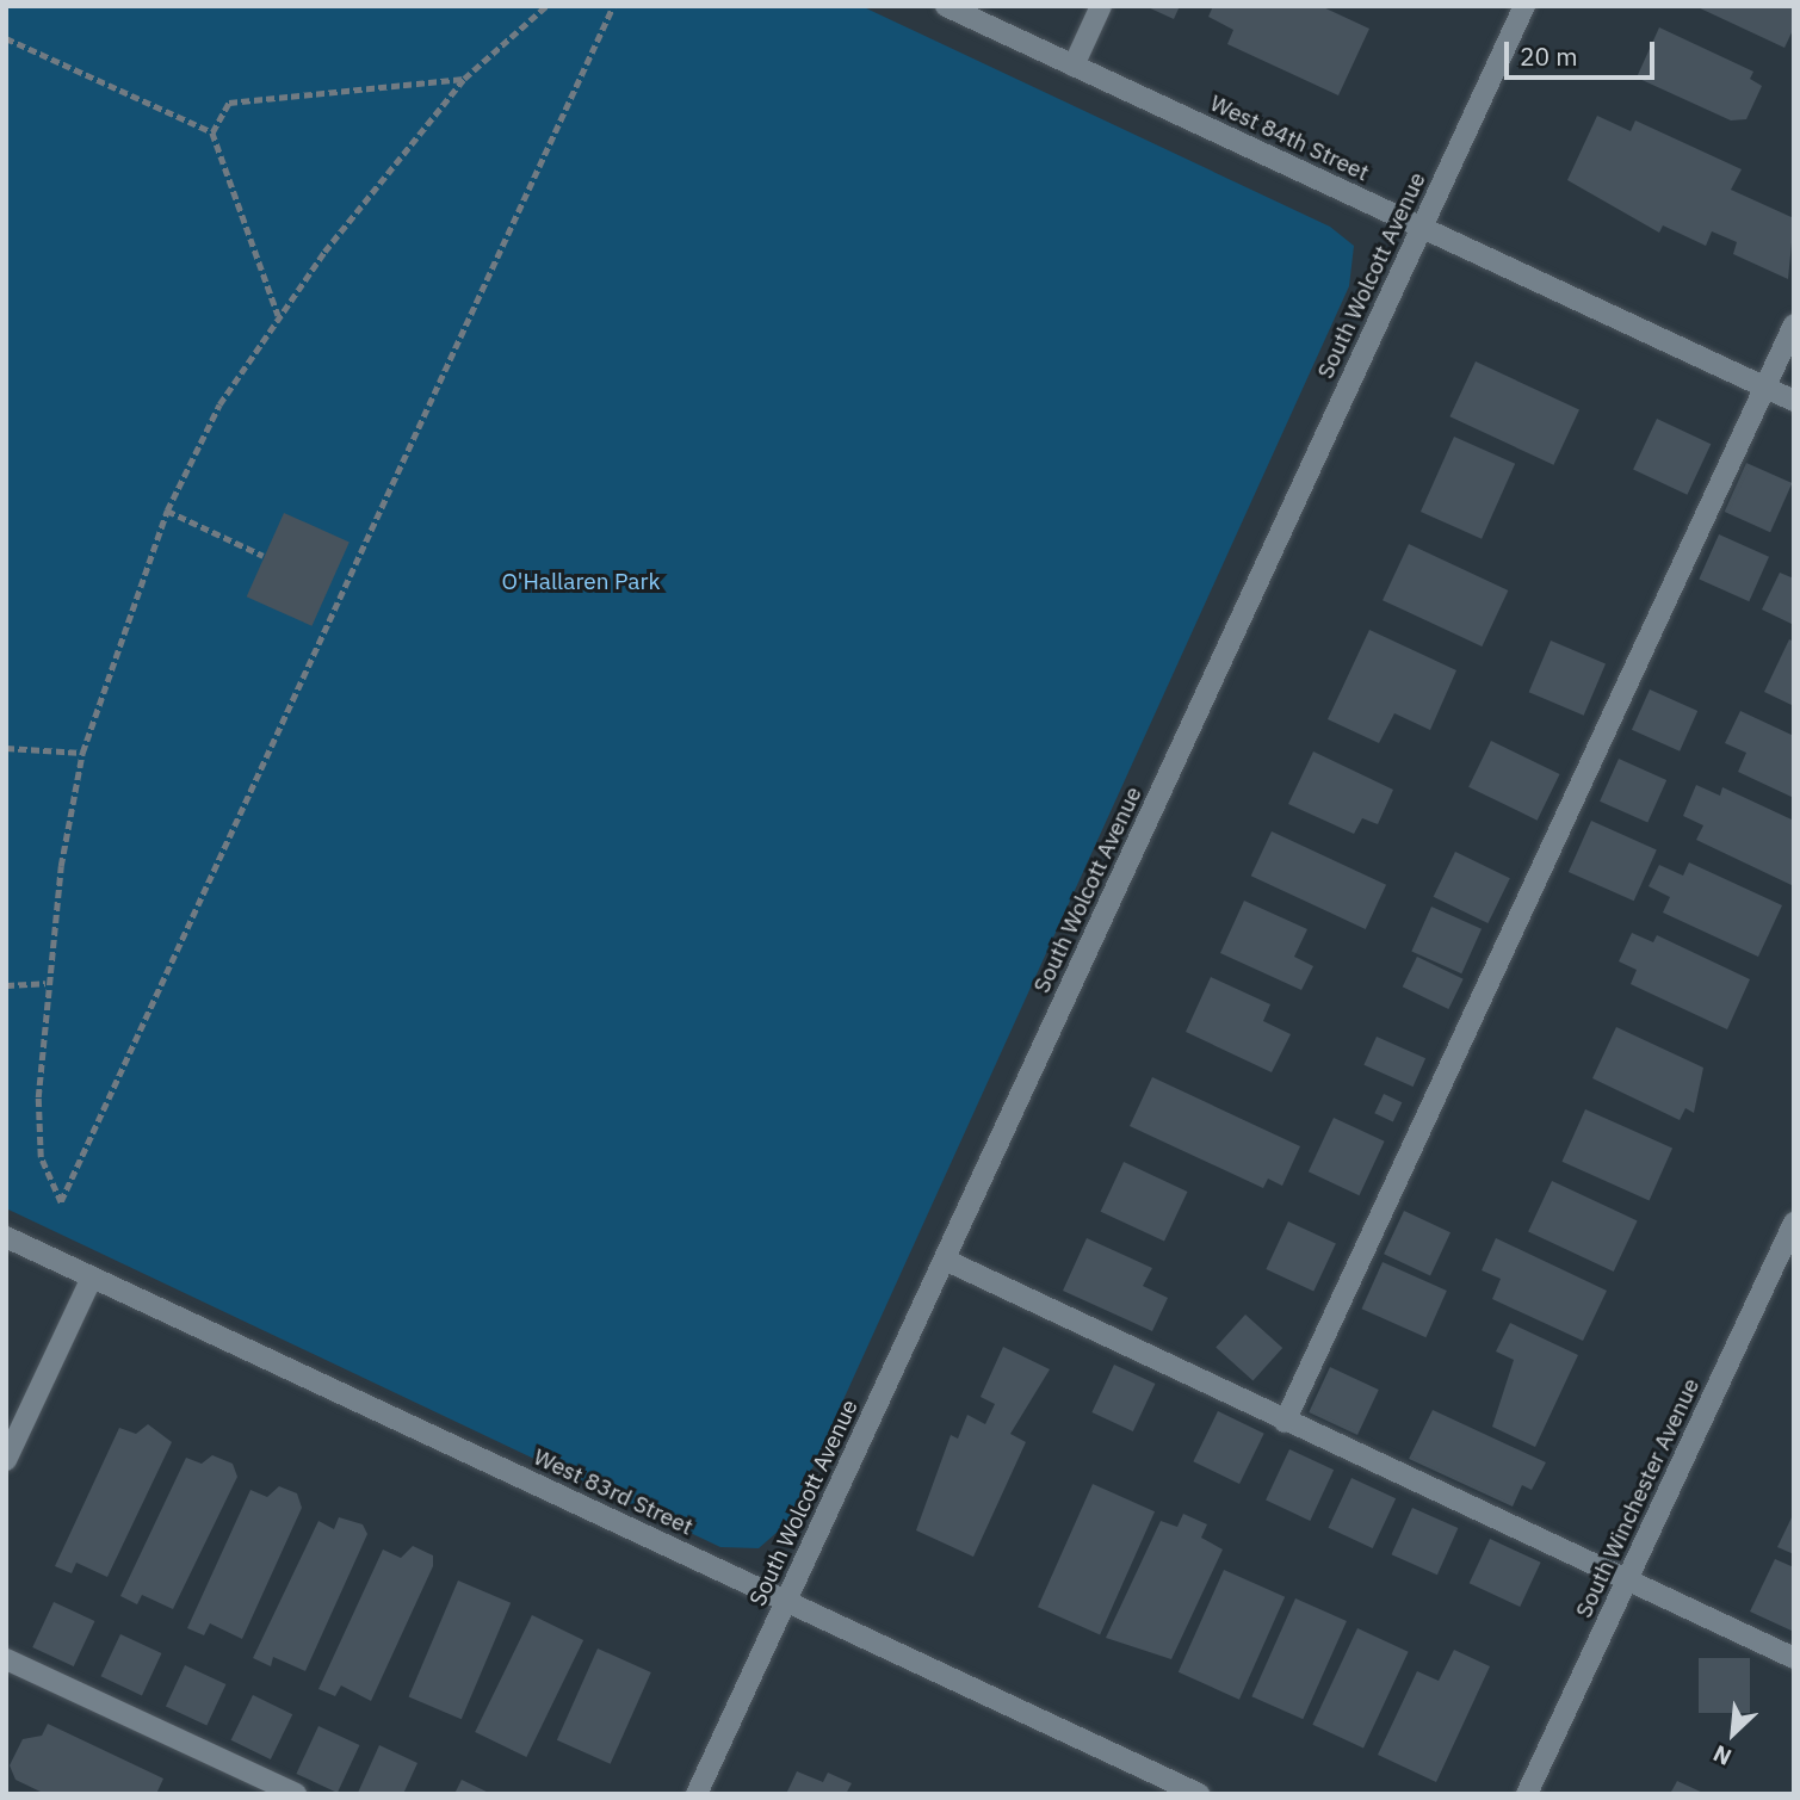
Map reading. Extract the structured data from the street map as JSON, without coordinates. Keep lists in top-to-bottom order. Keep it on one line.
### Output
{"streets":{"street":["West 84th Street","South Wolcott Avenue","West 83rd Street","South Winchester Avenue"]},"crossings":[["West 84th Street","South Wolcott Avenue"],["South Wolcott Avenue","West 83rd Street"]],"parks":["O'Hallaren Park"],"scale_bar":"20 m","north":"bottom left"}
